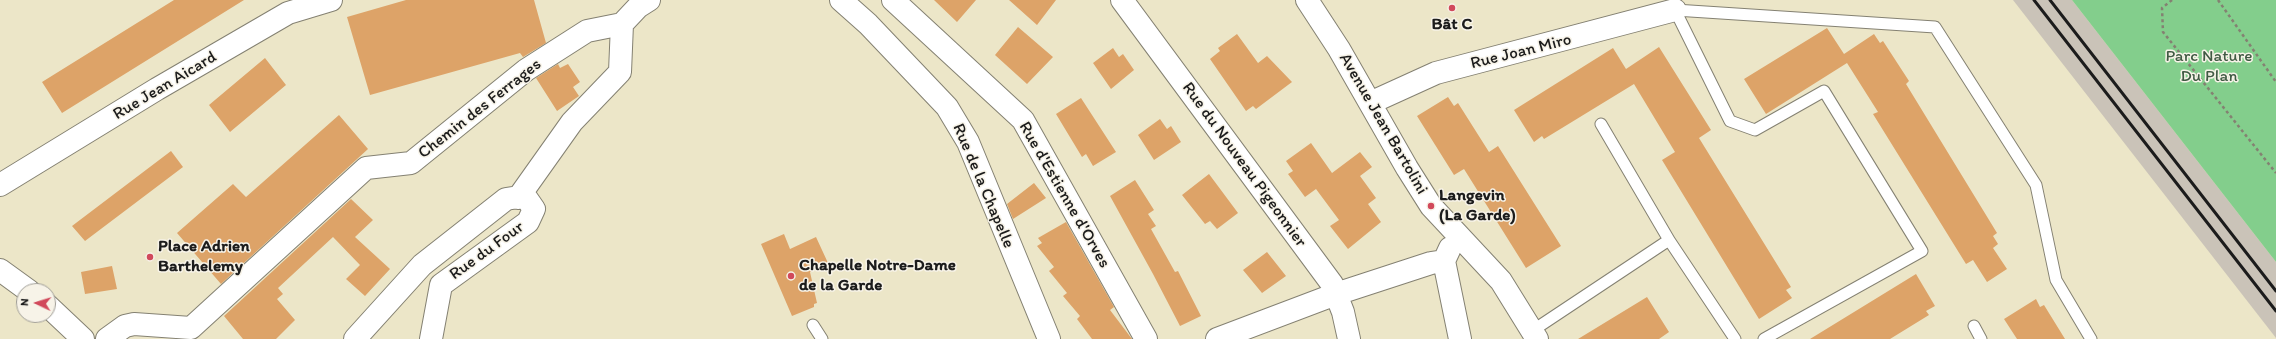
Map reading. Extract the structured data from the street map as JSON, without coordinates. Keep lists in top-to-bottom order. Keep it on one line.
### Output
{"streets":{"street":["Rue Joan Miro","Rue Jean Aicard","Chemin des Ferrages","Avenue Jean Bartolini","Rue du Nouveau Pigeonnier","Rue de la Chapelle","Rue d'Estienne d'Orves","Rue du Four"]},"crossings":[["Rue Joan Miro","Avenue Jean Bartolini"]],"parks":["Parc Nature Du Plan"],"places":["Bât C","Langevin (La Garde)","Place Adrien Barthelemy","Chapelle Notre-Dame de la Garde"],"north":"left"}
